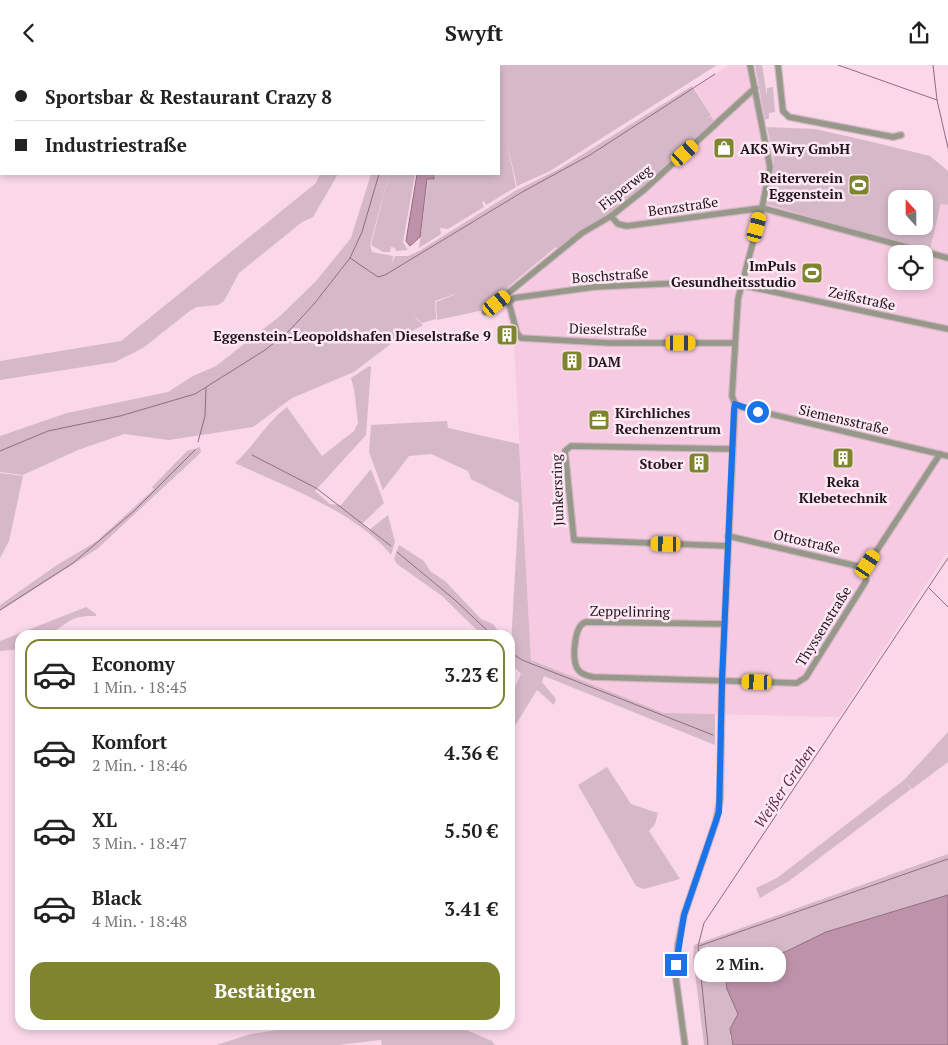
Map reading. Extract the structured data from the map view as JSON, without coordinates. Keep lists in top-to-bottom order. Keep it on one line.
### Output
{"streets":{"street":["Fisperweg","Benzstraße","Boschstraße","Zeißstraße","Dieselstraße","Siemensstraße","Junkersring","Ottostraße","Zeppelinring","Thyssenstraße"]},"crossings":[["Fisperweg","Benzstraße"],["Boschstraße","Zeißstraße"],["Boschstraße","Dieselstraße"],["Ottostraße","Thyssenstraße"],["Zeppelinring","Thyssenstraße"]],"water":["Weißer Graben"],"places":{"shop":["AKS Wiry GmbH"],"sports":["Reiterverein Eggenstein","ImPuls Gesundheitsstudio"],"building":["Eggenstein-Leopoldshafen Dieselstraße 9","DAM","Reka Klebetechnik","Stober"],"office":["Kirchliches Rechenzentrum"]},"north":"top","page":{"header":"Swyft","banner":["Sportsbar & Restaurant Crazy 8","Industriestraße"],"list":[{"name":"Economy","note":"1 Min. · 18:45","value":"3.23 €"},{"name":"Komfort","note":"2 Min. · 18:46","value":"4.36 €"},{"name":"XL","note":"3 Min. · 18:47","value":"5.50 €"},{"name":"Black","note":"4 Min. · 18:48","value":"3.41 €"}],"bubble":"2 Min.","buttons":"Bestätigen"}}
